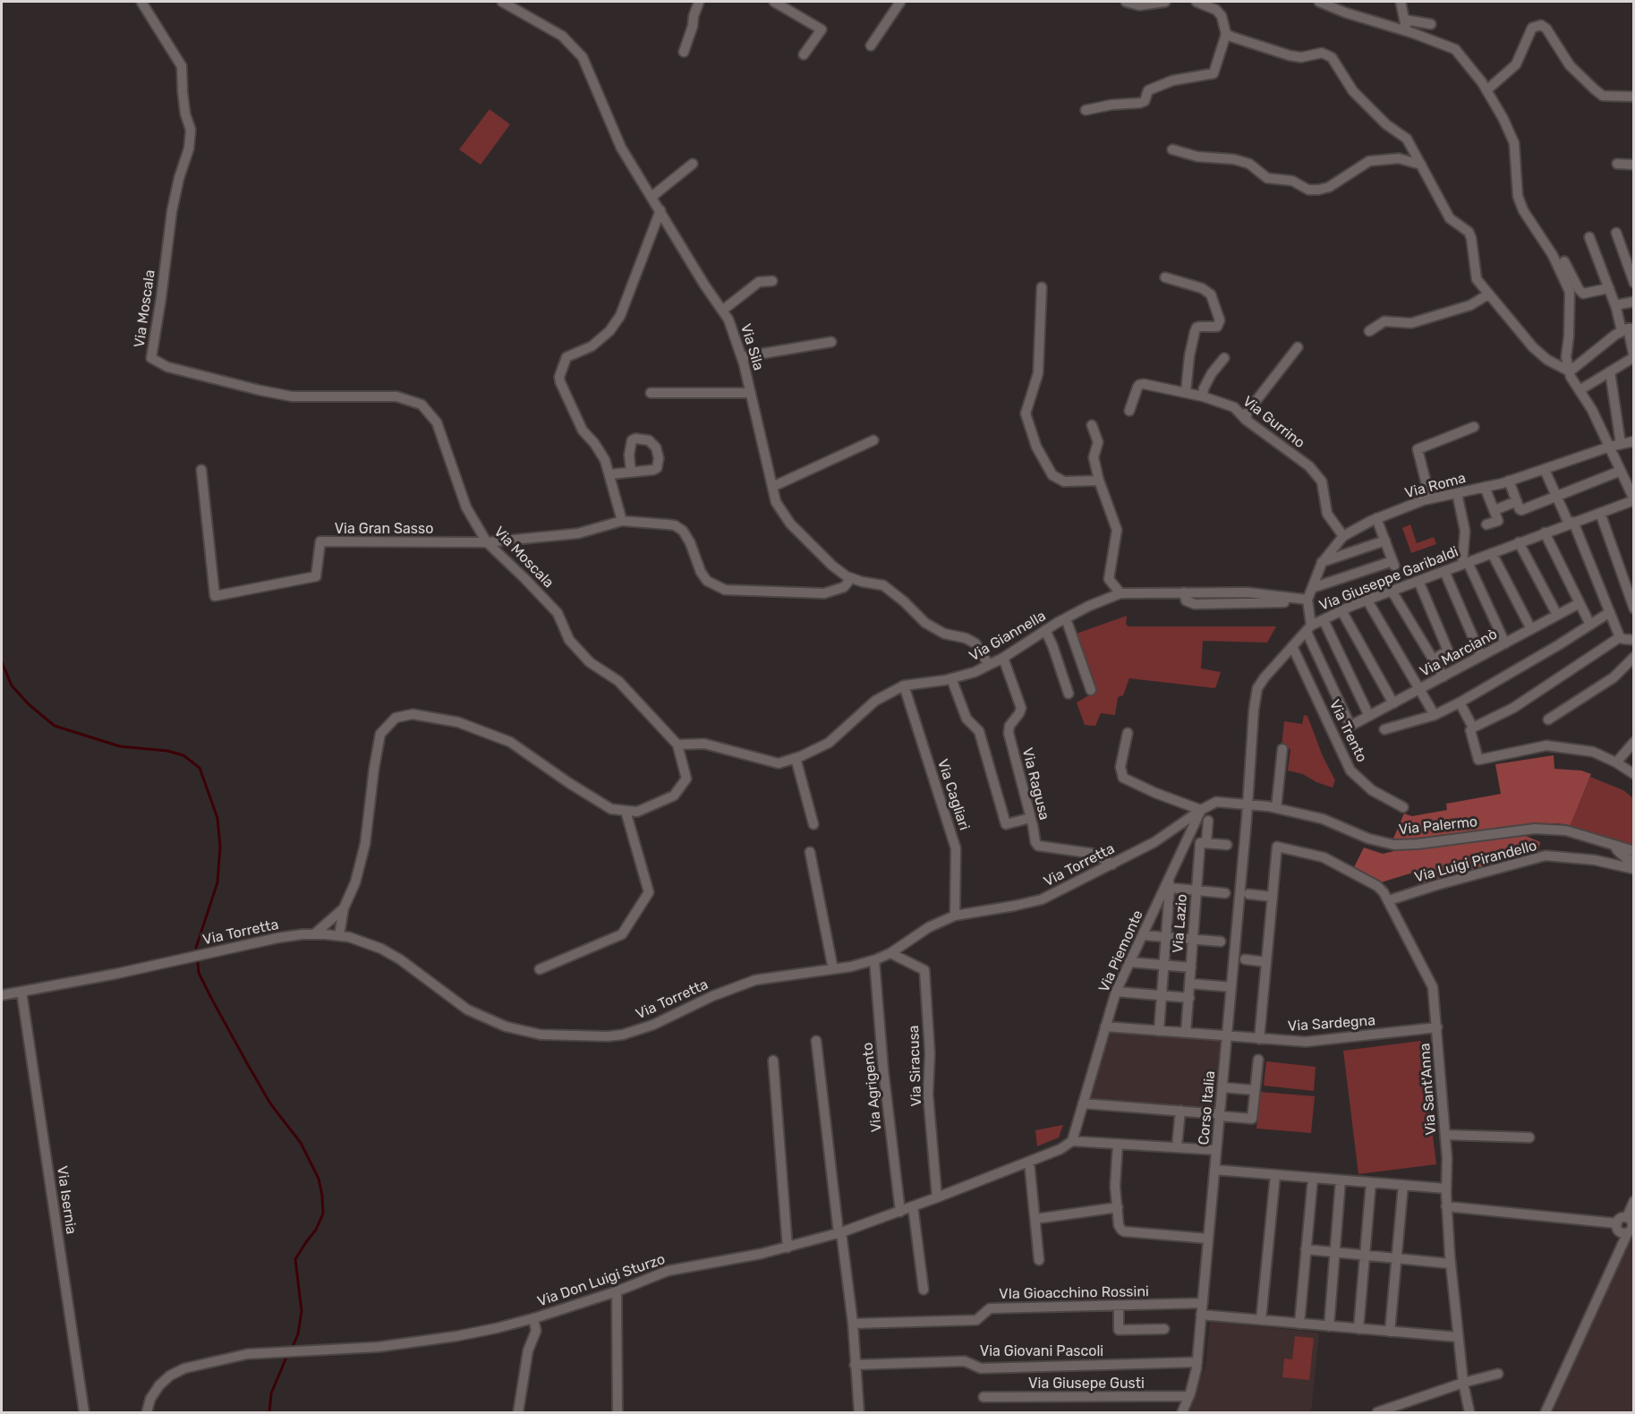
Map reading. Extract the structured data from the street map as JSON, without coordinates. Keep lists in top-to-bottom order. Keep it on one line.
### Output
{"streets":{"street":["Via Moscala","Via Sila","Via Gurrino","Via Roma","Via Gran Sasso","Via Giuseppe Garibaldi","Via Giannella","Via Marcianò","Via Trento","Via Ragusa","Via Cagliari","Via Palermo","Via Luigi Pirandello","Via Torretta","Via Lazio","Via Piemonte","Via Sardegna","Via Siracusa","Via Agrigento","Via Sant'Anna","Corso Italia","Via Isernia","Via Don Luigi Sturzo","VIa Gioacchino Rossini","Via Giovani Pascoli","Via Giusepe Gusti"]},"crossings":[["Via Moscala","Via Gran Sasso"],["Via Moscala","Via Giannella"],["Via Sila","Via Giannella"],["Via Gurrino","Via Roma"],["Via Roma","Via Giuseppe Garibaldi"],["Via Roma","Via Giannella"],["Via Roma","Via Marcianò"],["Via Giuseppe Garibaldi","Via Trento"],["Via Giuseppe Garibaldi","Via Palermo"],["Via Giuseppe Garibaldi","Via Torretta"],["Via Giuseppe Garibaldi","Corso Italia"],["Via Giannella","Via Ragusa"],["Via Giannella","Via Cagliari"],["Via Ragusa","Via Torretta"],["Via Cagliari","Via Torretta"],["Via Palermo","Via Torretta"],["Via Palermo","Corso Italia"],["Via Luigi Pirandello","Via Sant'Anna"],["Via Torretta","Via Piemonte"],["Via Torretta","Via Siracusa"],["Via Torretta","Via Agrigento"],["Via Torretta","Corso Italia"],["Via Torretta","Via Isernia"],["Via Lazio","Via Sardegna"],["Via Piemonte","Via Sardegna"],["Via Piemonte","Via Don Luigi Sturzo"],["Via Sardegna","Via Sant'Anna"],["Via Sardegna","Corso Italia"],["Via Siracusa","Via Don Luigi Sturzo"],["Via Agrigento","Via Don Luigi Sturzo"],["Corso Italia","VIa Gioacchino Rossini"],["Corso Italia","Via Giovani Pascoli"],["Corso Italia","Via Giusepe Gusti"]]}
